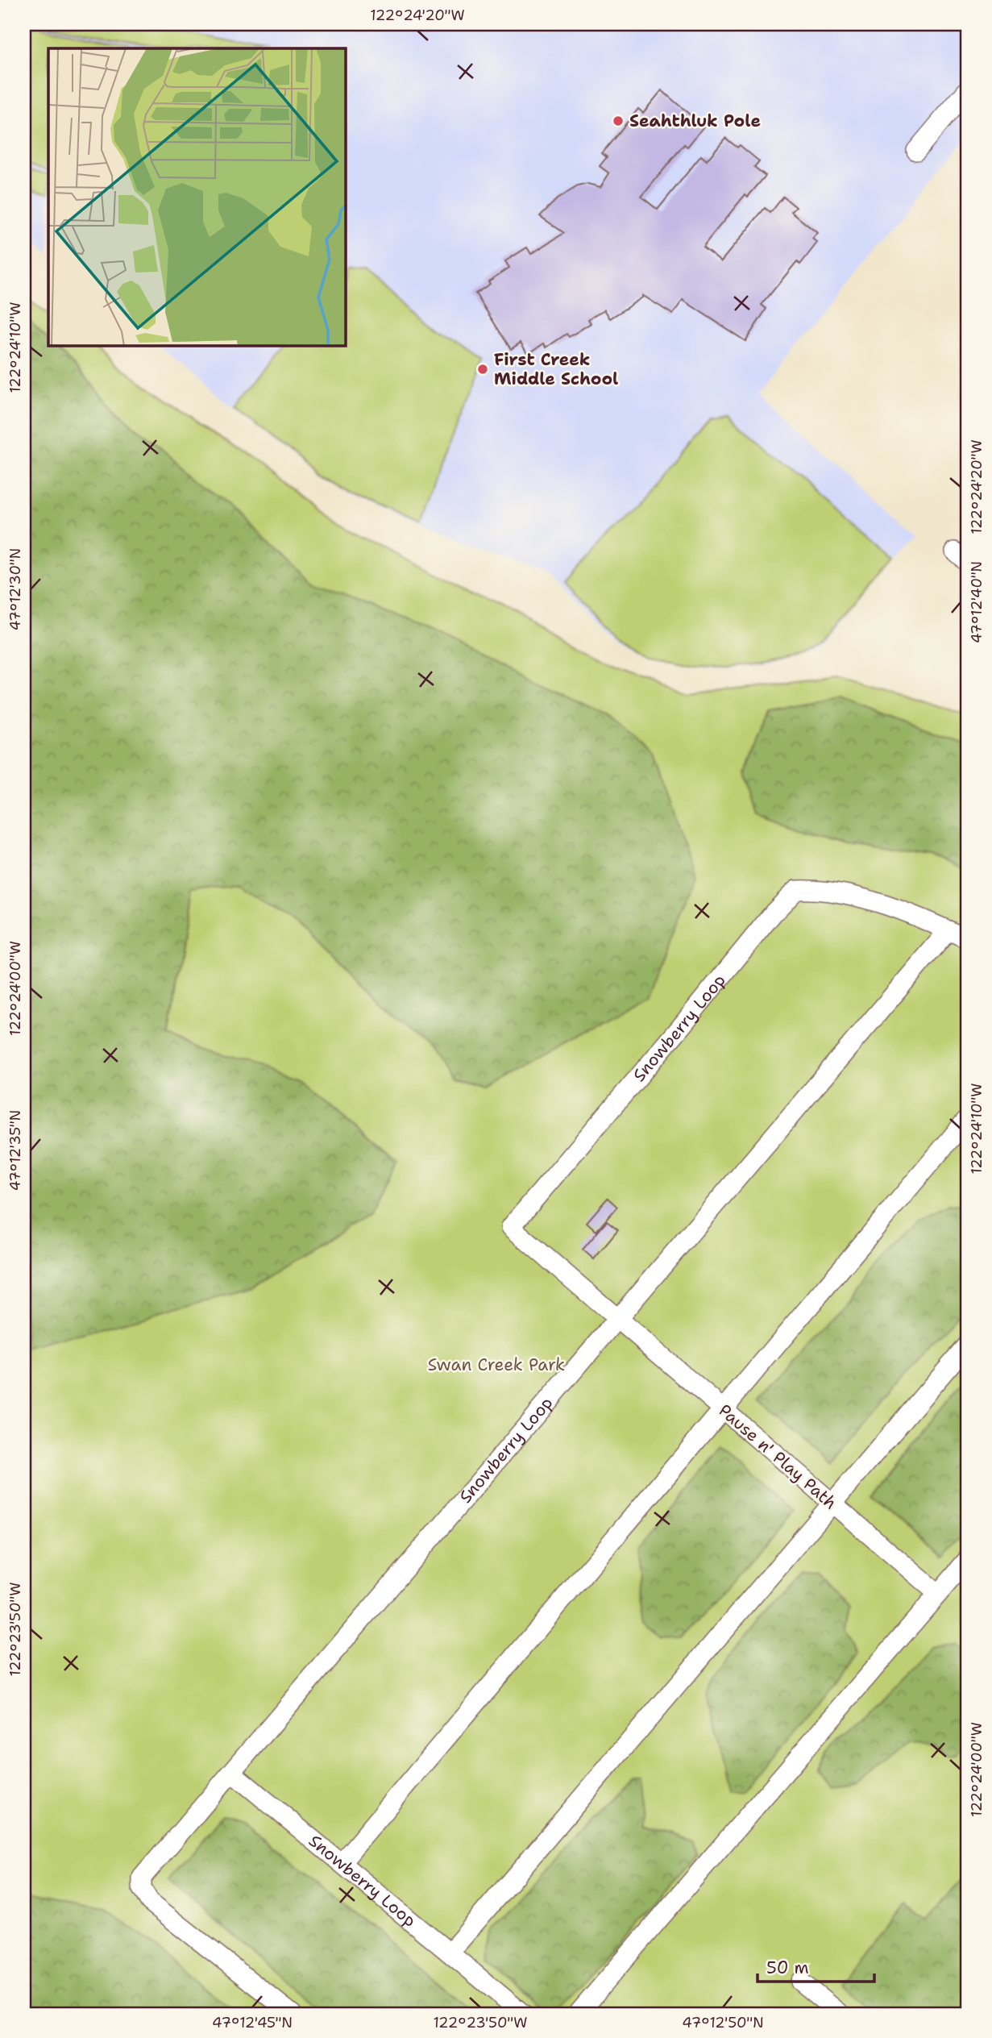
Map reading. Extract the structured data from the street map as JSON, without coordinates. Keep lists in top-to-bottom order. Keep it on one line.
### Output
{"streets":{"street":["Snowberry Loop","Pause n' Play Path"]},"crossings":[["Snowberry Loop","Pause n' Play Path"]],"parks":["Swan Creek Park"],"places":["Seahthluk Pole","First Creek Middle School"],"scale_bar":"50 m","coordinates":["122°24'20\"W","122°24'10\"W","47°12'30\"N","47°12'40\"N","122°24'00\"W","47°12'35\"N","122°23'50\"W","47°12'45\"N","47°12'50\"N"]}
